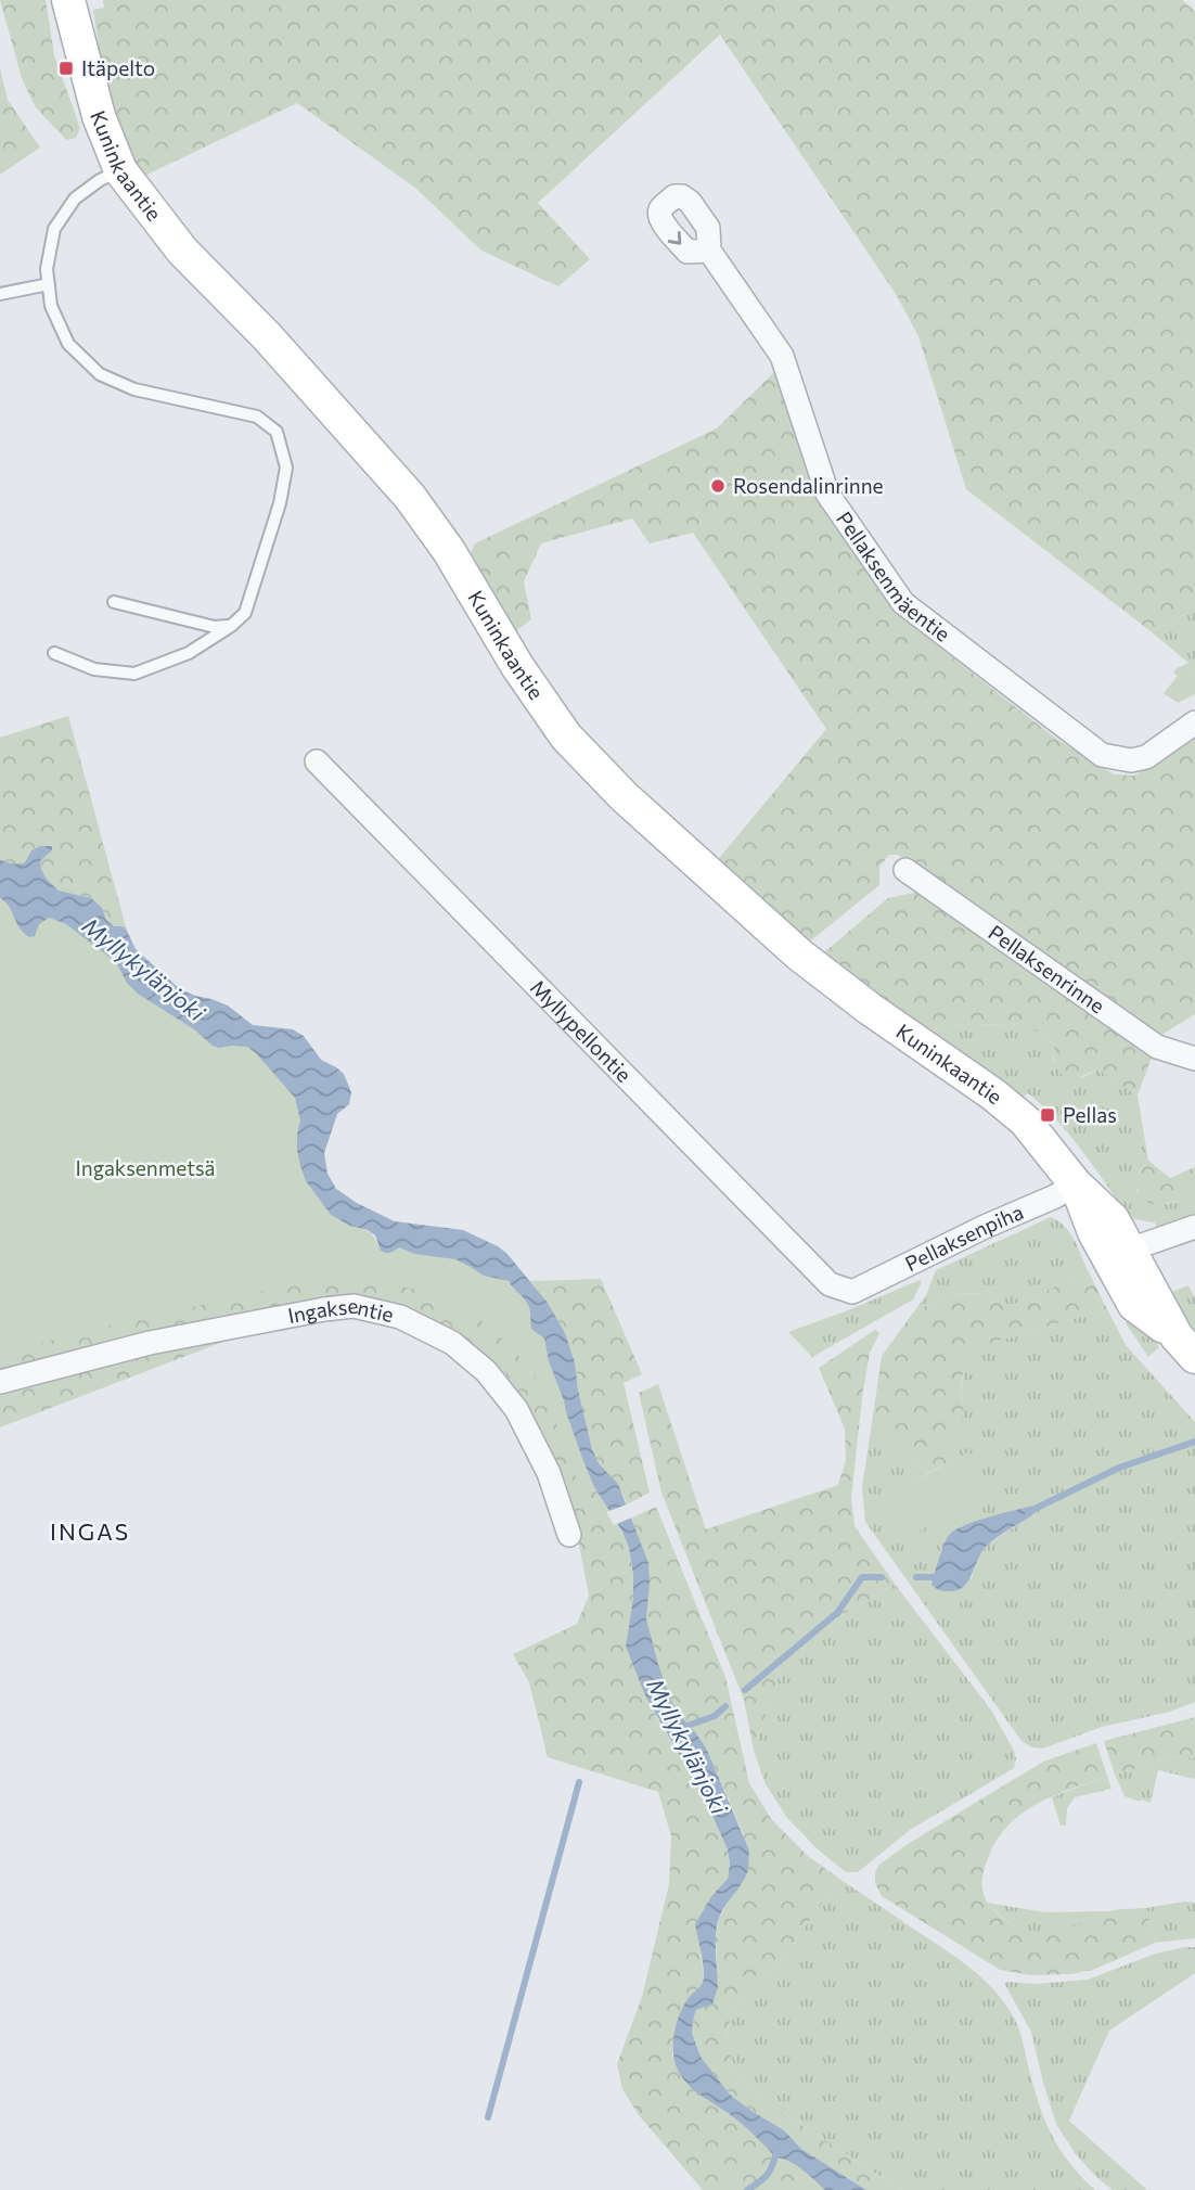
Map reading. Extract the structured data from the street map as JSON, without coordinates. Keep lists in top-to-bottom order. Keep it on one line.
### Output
{"streets":{"main road":["Kuninkaantie"],"street":["Pellaksenmäentie","Pellaksenrinne","Myllypellontie","Pellaksenpiha","Ingaksentie"]},"crossings":[["Kuninkaantie","Pellaksenpiha"],["Myllypellontie","Pellaksenpiha"]],"districts":["INGAS"],"water":["Myllykylänjoki"],"parks":["Ingaksenmetsä"],"places":{"transit":["Itäpelto","Pellas"],"other":["Rosendalinrinne"]}}
